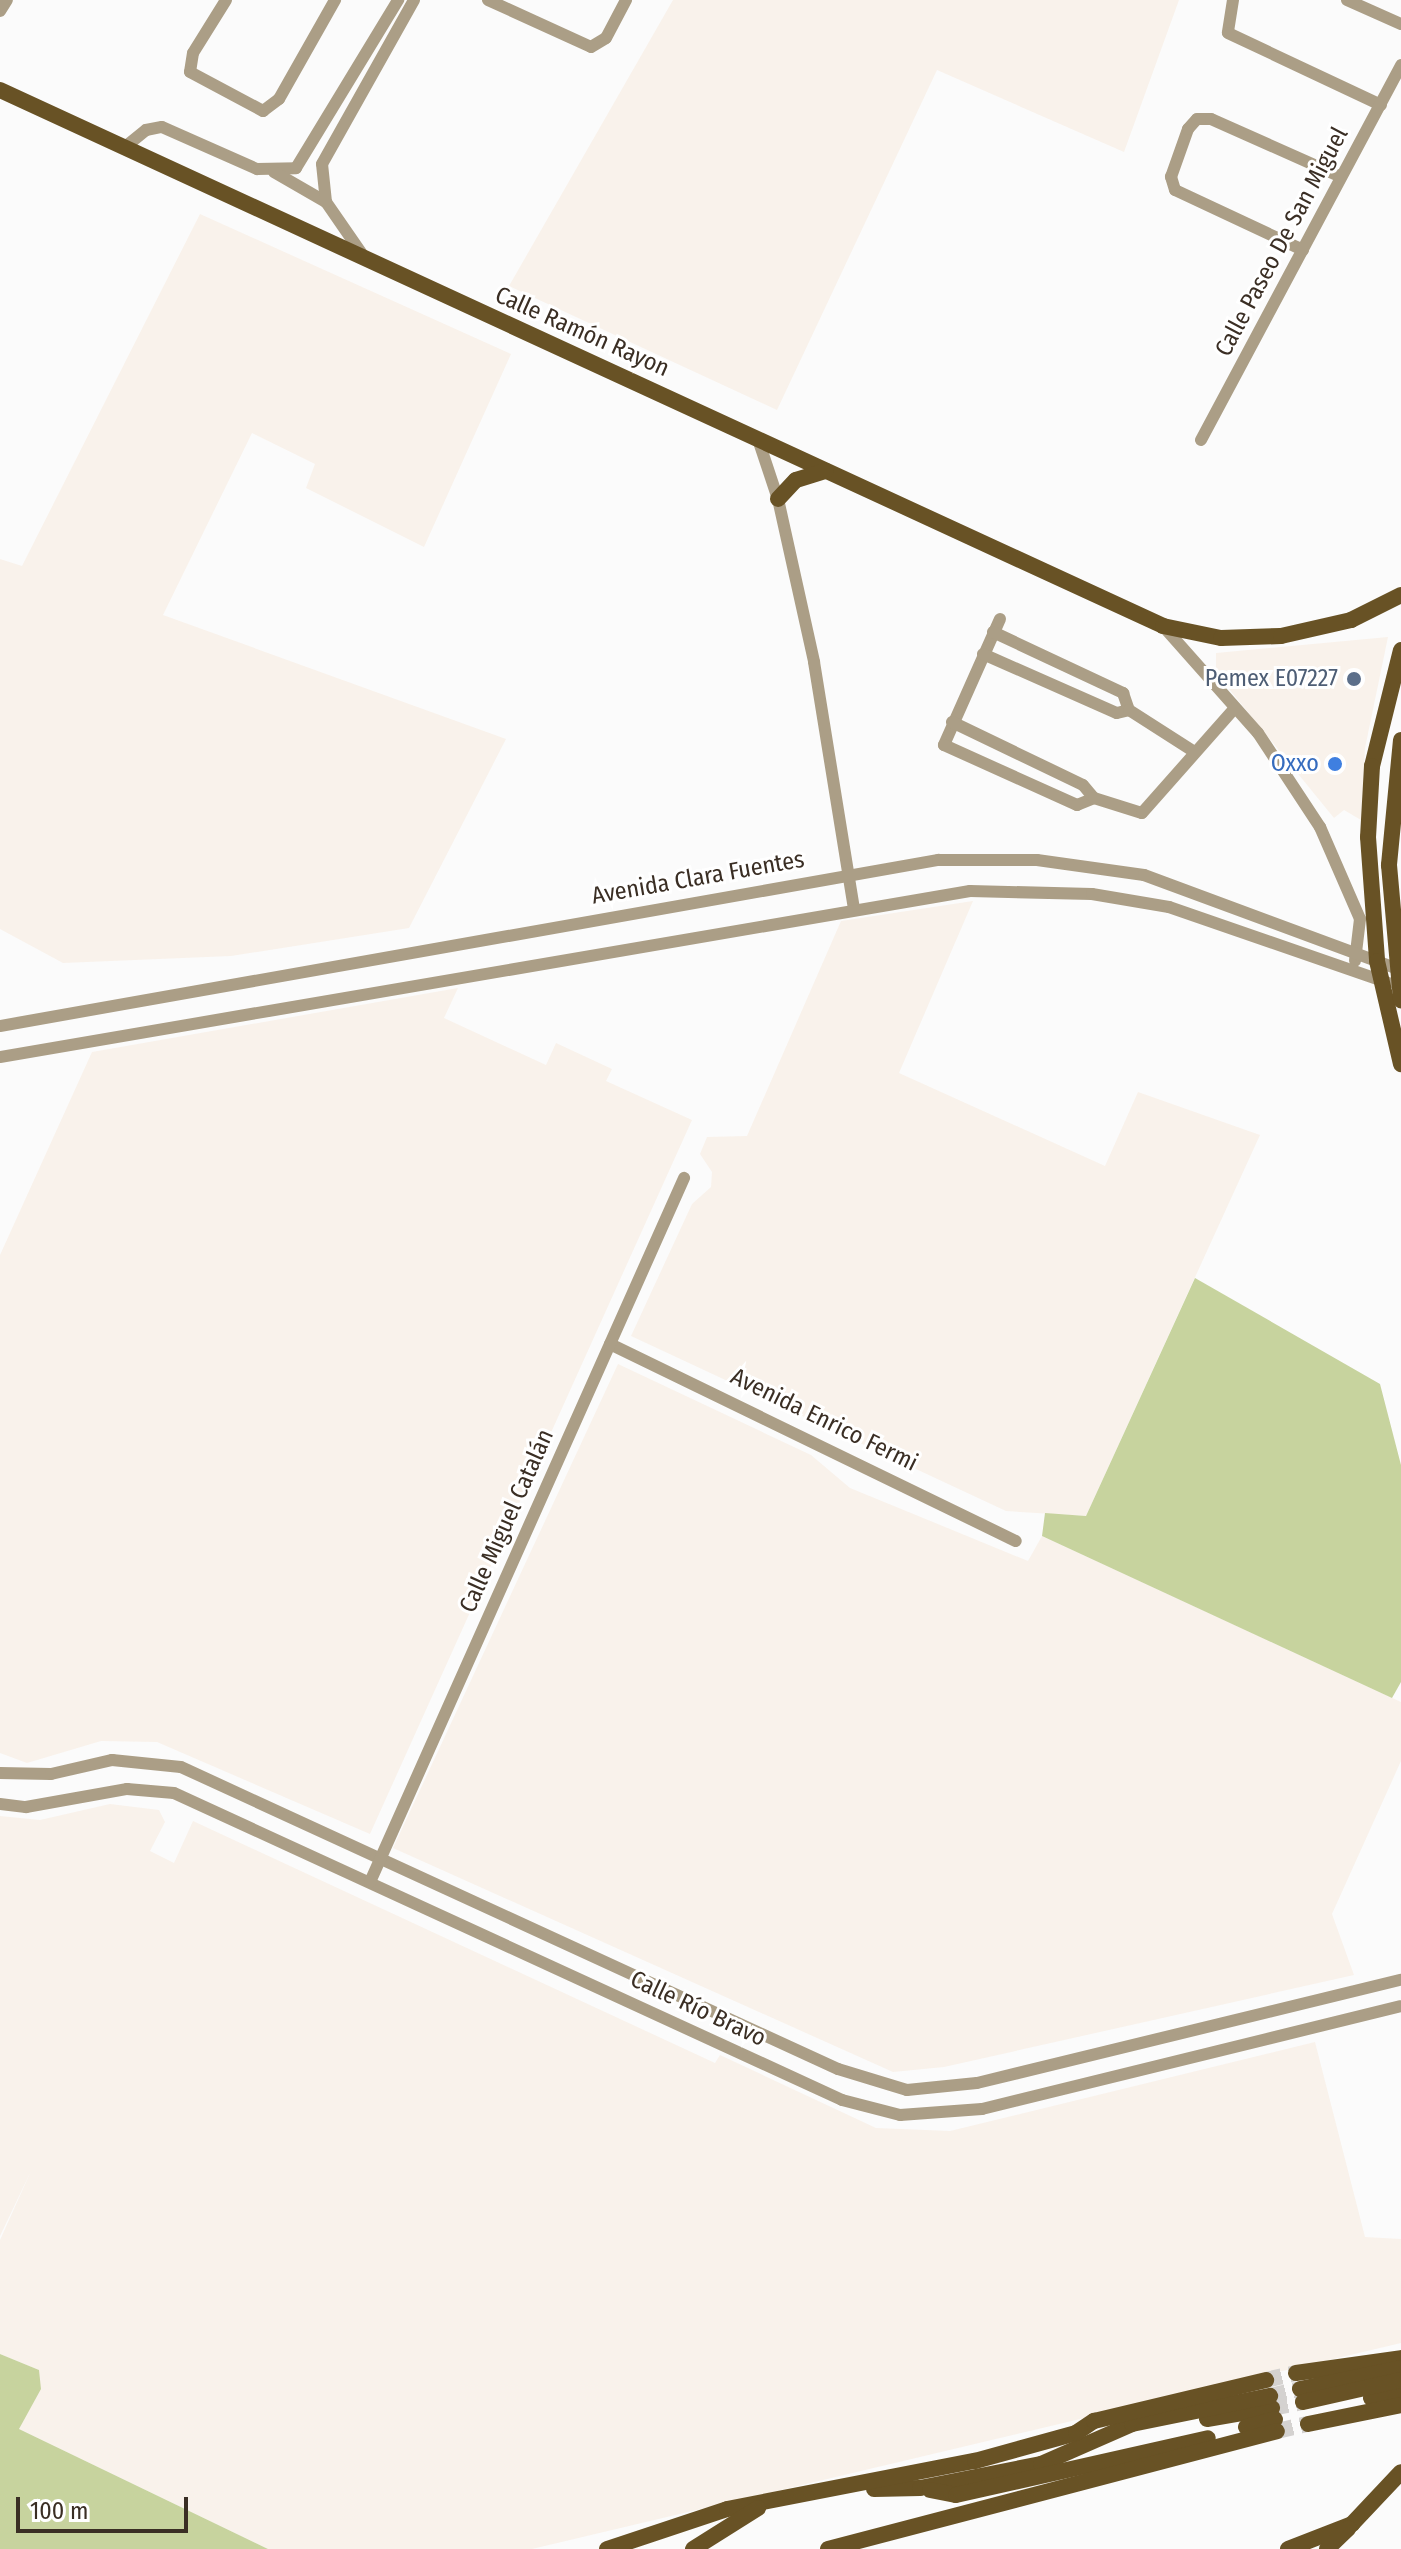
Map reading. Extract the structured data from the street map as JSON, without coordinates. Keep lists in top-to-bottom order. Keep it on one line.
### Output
{"streets":{"main road":["Calle Ramón Rayon"],"street":["Calle Paseo De San Miguel","Avenida Clara Fuentes","Avenida Enrico Fermi","Calle Miguel Catalán","Calle Río Bravo"]},"crossings":[["Avenida Enrico Fermi","Calle Miguel Catalán"],["Calle Miguel Catalán","Calle Río Bravo"]],"places":["Pemex E07227","Oxxo"],"scale_bar":"100 m"}
